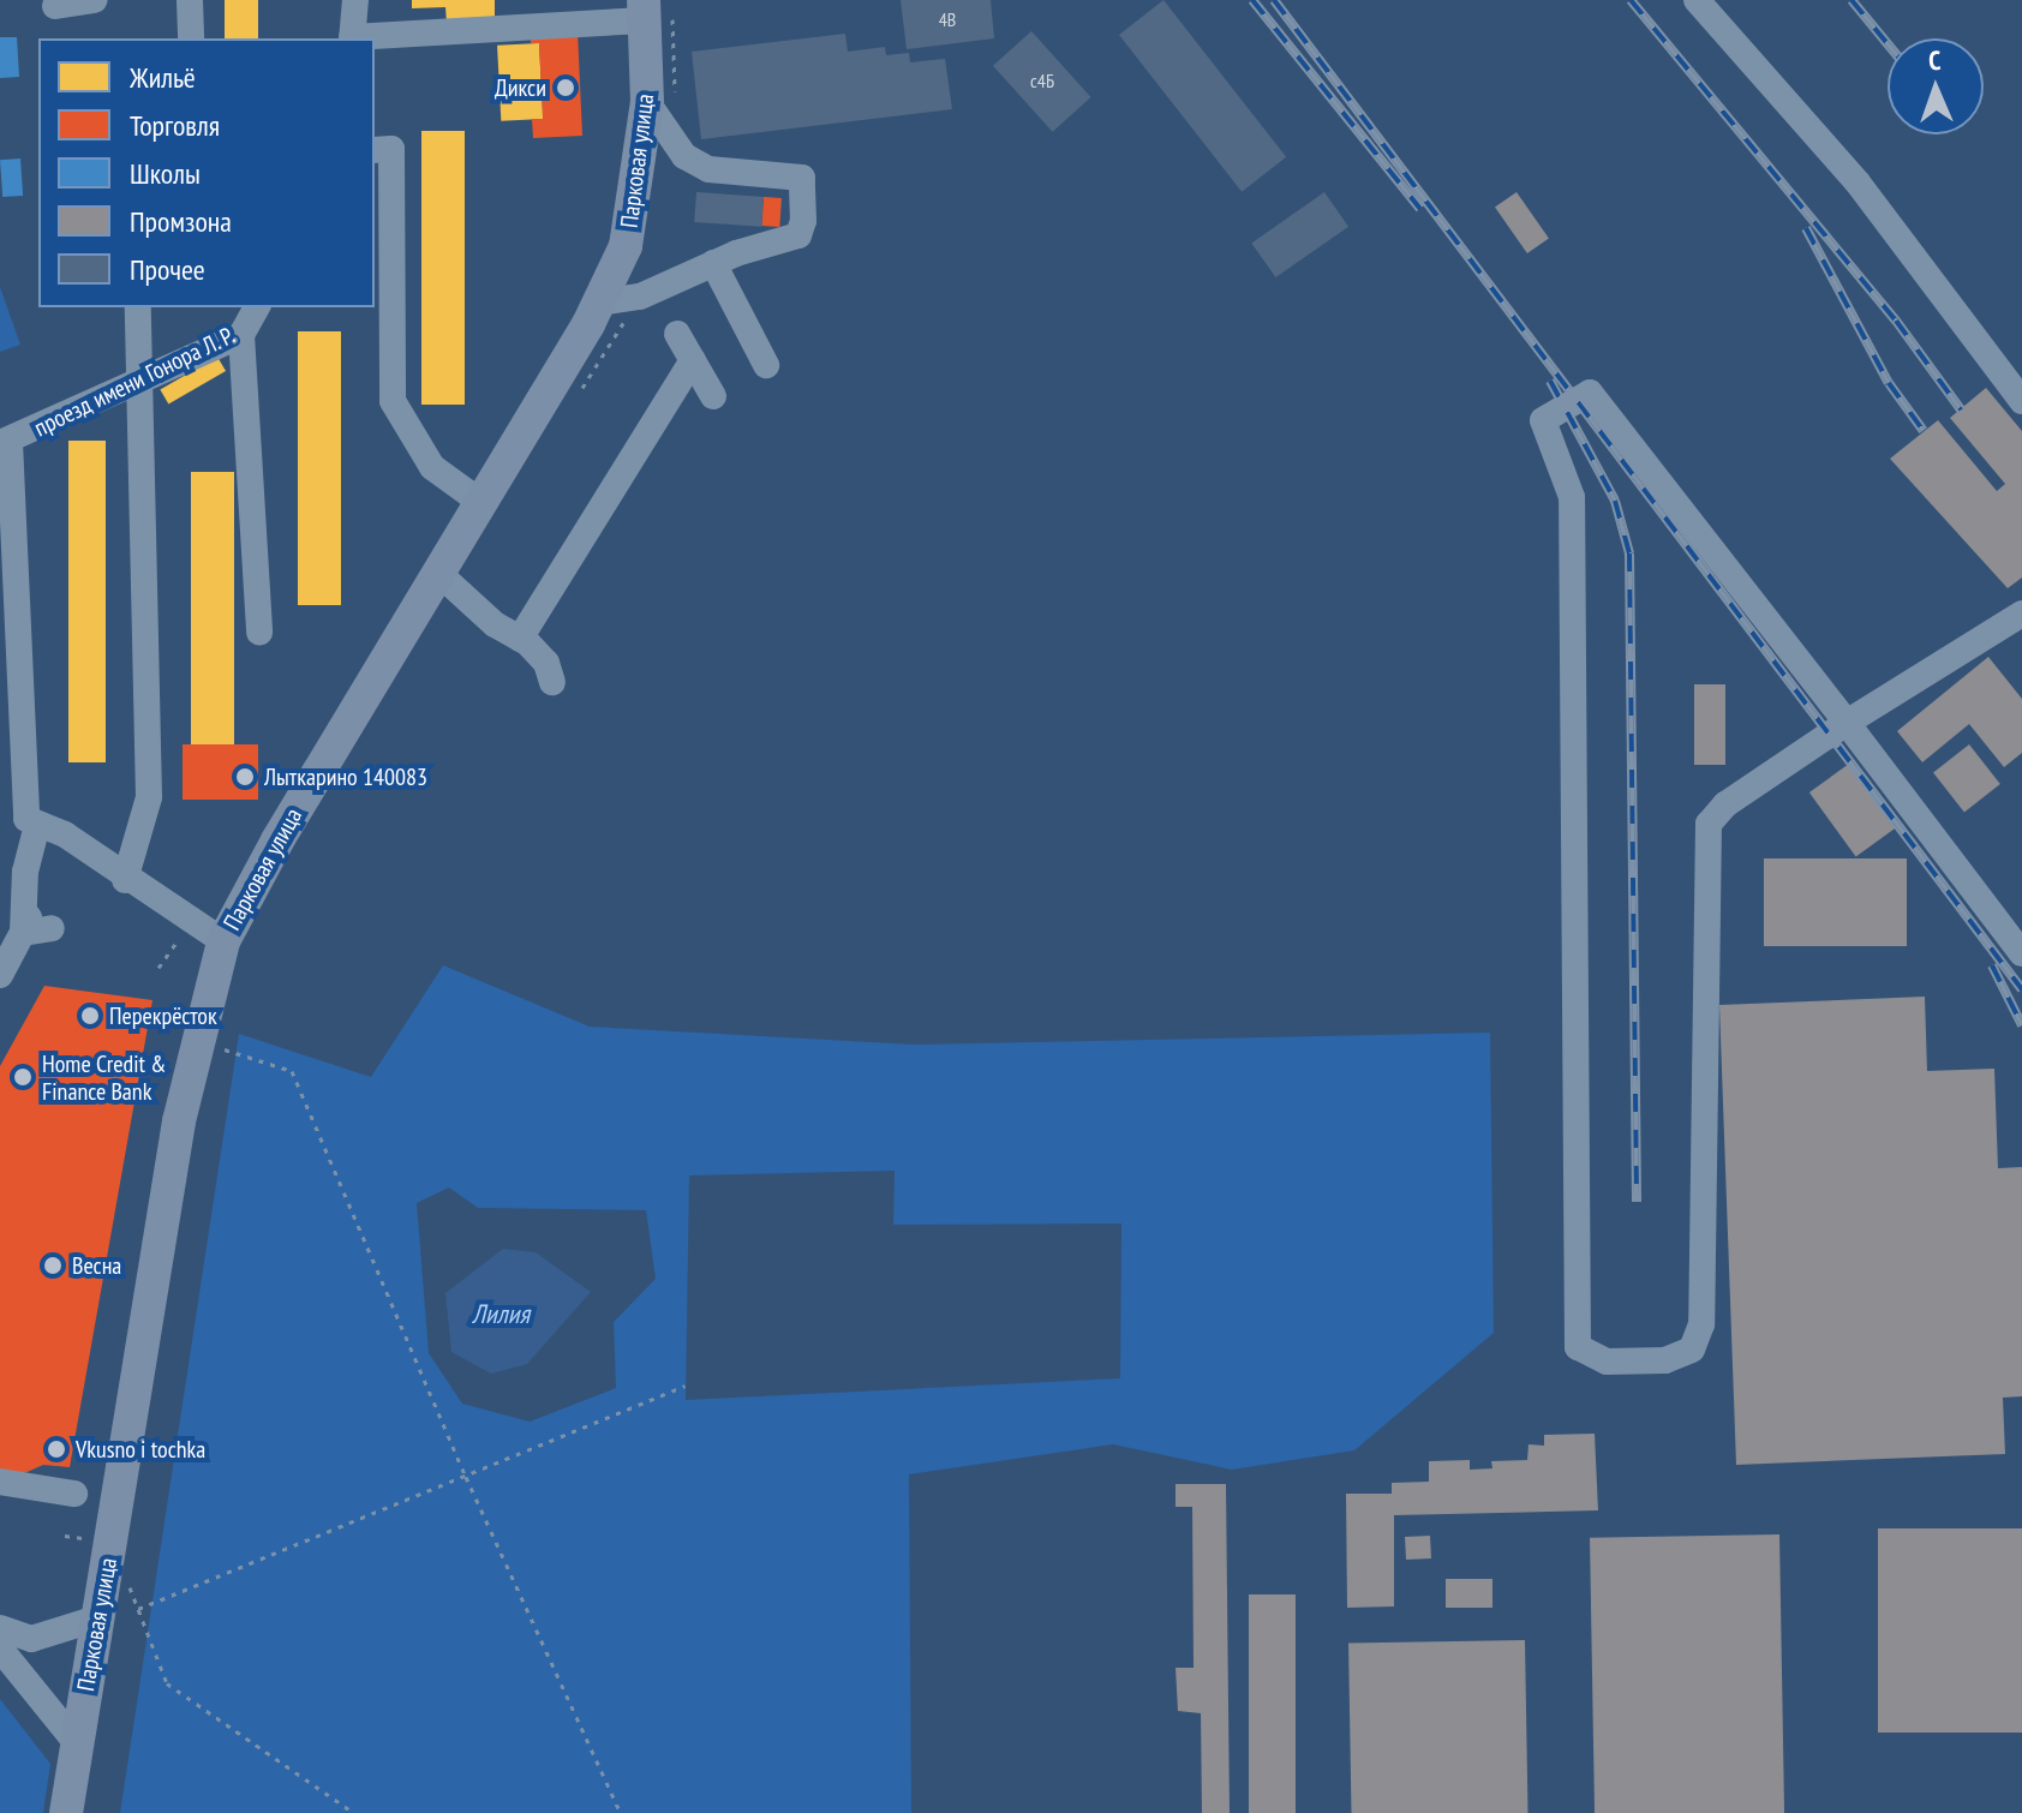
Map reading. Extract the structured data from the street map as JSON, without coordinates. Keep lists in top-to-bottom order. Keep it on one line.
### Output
{"streets":{"main road":["Парковая улица"],"street":["проезд имени Гонора Л. Р."]},"water":["Лилия"],"places":["Дикси","Лыткарино 140083","Перекрёсток","Home Credit & Finance Bank","Весна","Vkusno i tochka"],"house_numbers":["4В","с4Б"],"legend":["Жильё","Торговля","Школы","Промзона","Прочее"],"north":"top"}
